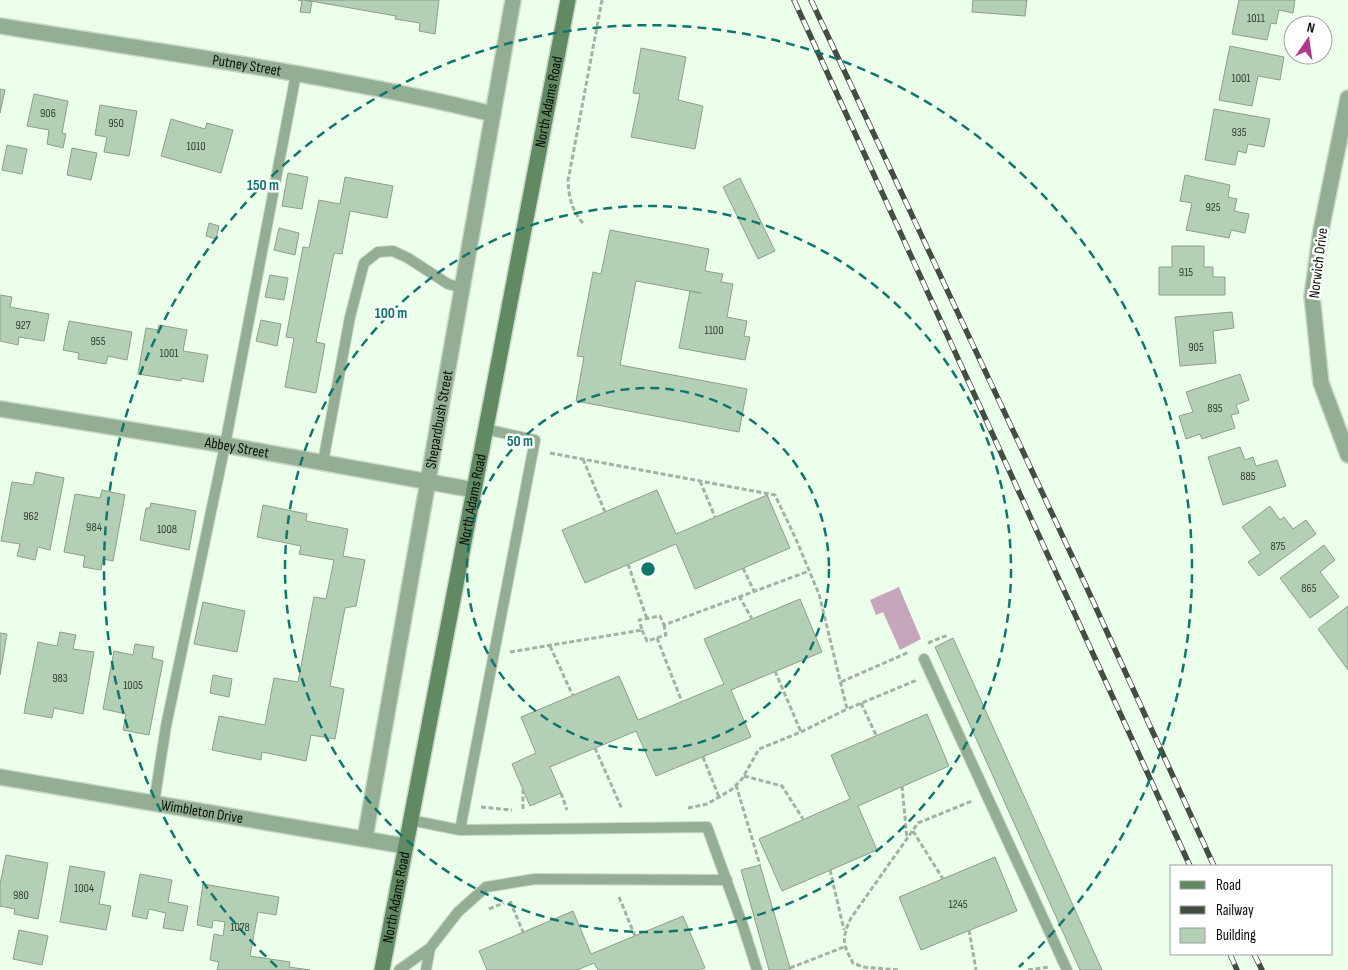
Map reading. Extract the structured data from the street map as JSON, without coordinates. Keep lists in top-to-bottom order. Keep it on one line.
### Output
{"streets":{"main road":["North Adams Road"],"street":["Putney Street","Norwich Drive","Shepardbush Street","Abbey Street","Wimbleton Drive"]},"crossings":[["Putney Street","Shepardbush Street"],["North Adams Road","Abbey Street"],["North Adams Road","Wimbleton Drive"],["Shepardbush Street","Abbey Street"],["Shepardbush Street","Wimbleton Drive"]],"house_numbers":["1011","1001","906","950","935","1010","925","915","927","1100","955","905","1001","895","885","962","984","1008","875","865","983","1005","1004","980","1245","1078"],"legend":["Road","Railway","Building"],"north":"top","rings":["150 m","100 m","50 m"]}
